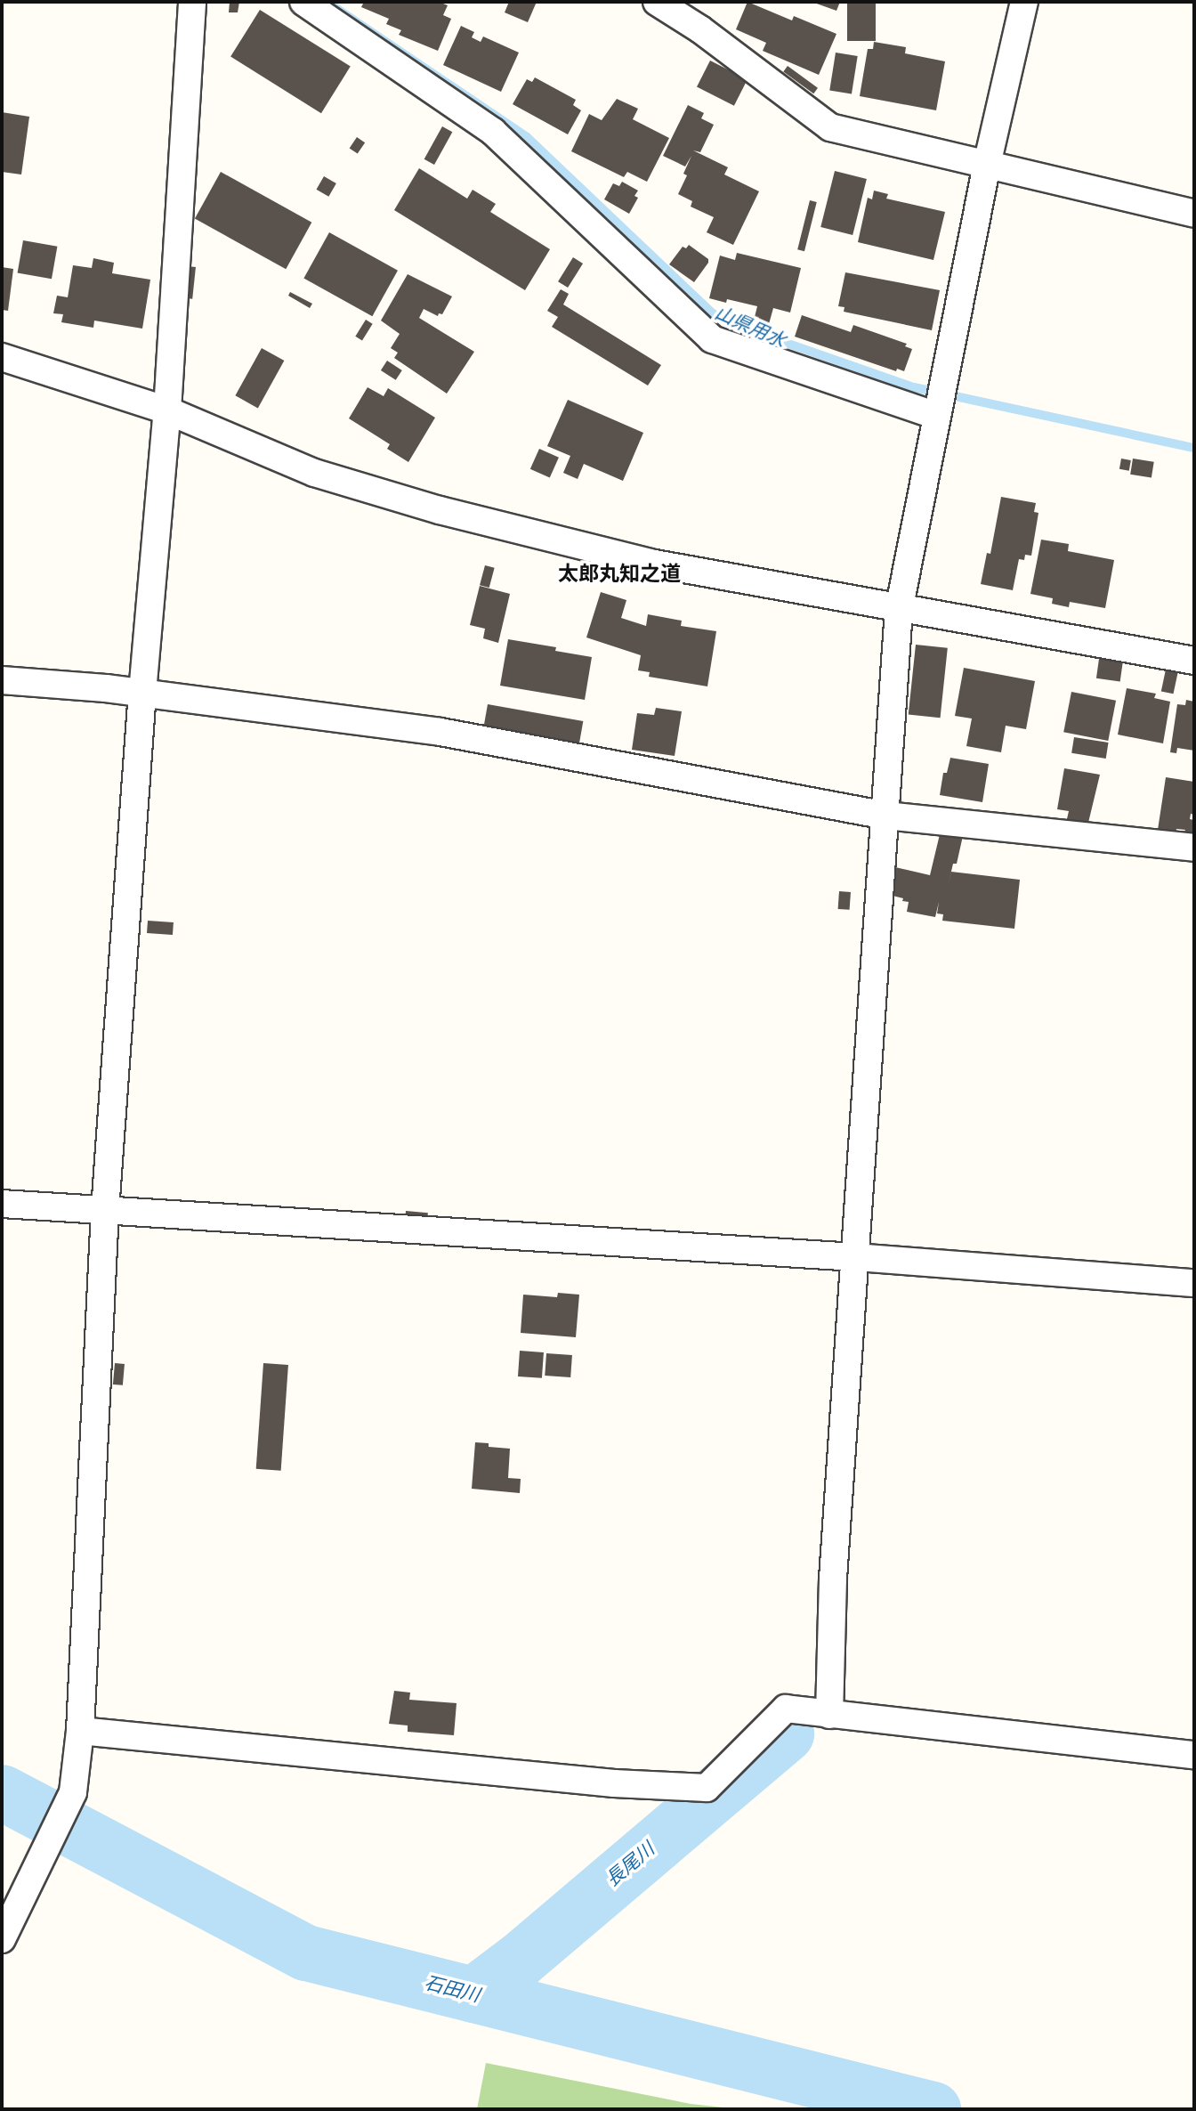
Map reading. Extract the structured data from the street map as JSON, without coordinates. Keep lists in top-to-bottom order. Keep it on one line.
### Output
{"districts":["太郎丸知之道"],"water":["山県用水","長尾川","石田川"]}
